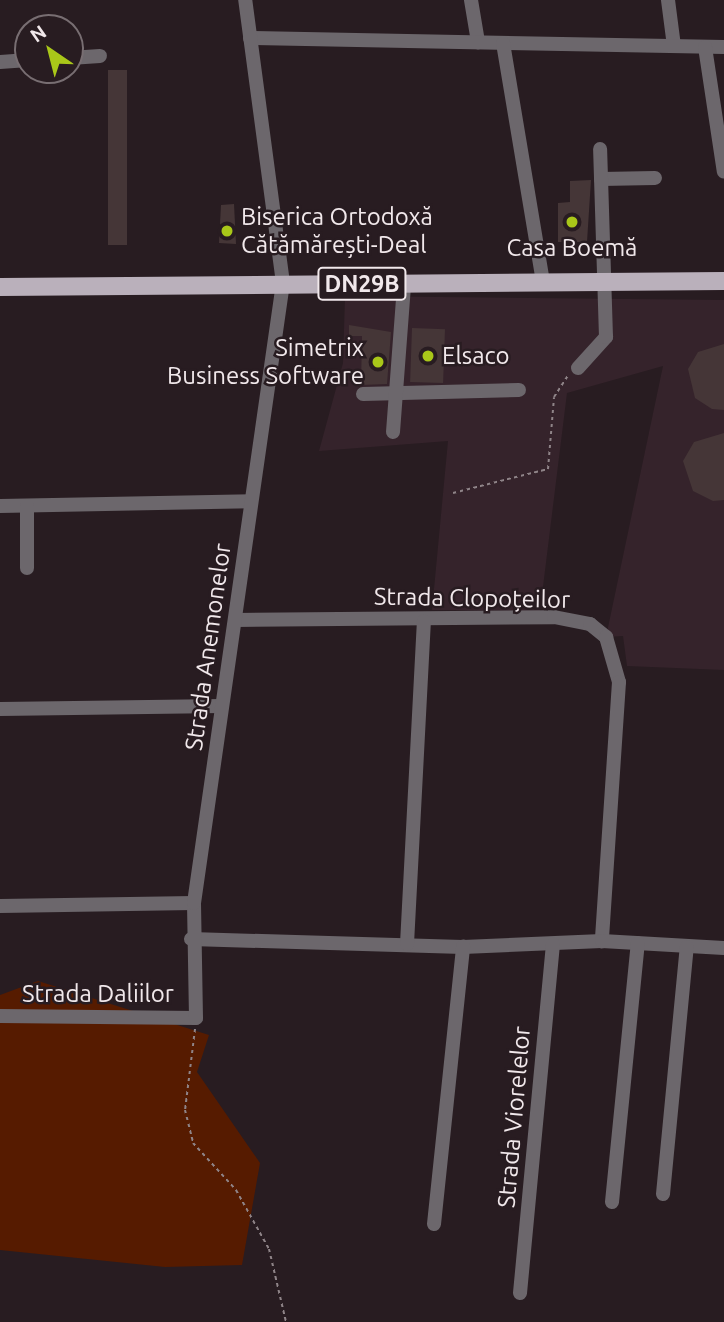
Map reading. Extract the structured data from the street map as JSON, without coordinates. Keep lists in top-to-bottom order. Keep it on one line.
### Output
{"streets":{"main road":["DN29B"],"street":["Strada Clopoțeilor","Strada Anemonelor","Strada Daliilor","Strada Viorelelor"]},"crossings":[["DN29B","Strada Anemonelor"],["Strada Clopoțeilor","Strada Anemonelor"],["Strada Anemonelor","Strada Daliilor"]],"places":["Casa Boemă","Biserica Ortodoxă Cătămărești-Deal","Elsaco","Simetrix Business Software"],"north":"top left"}
